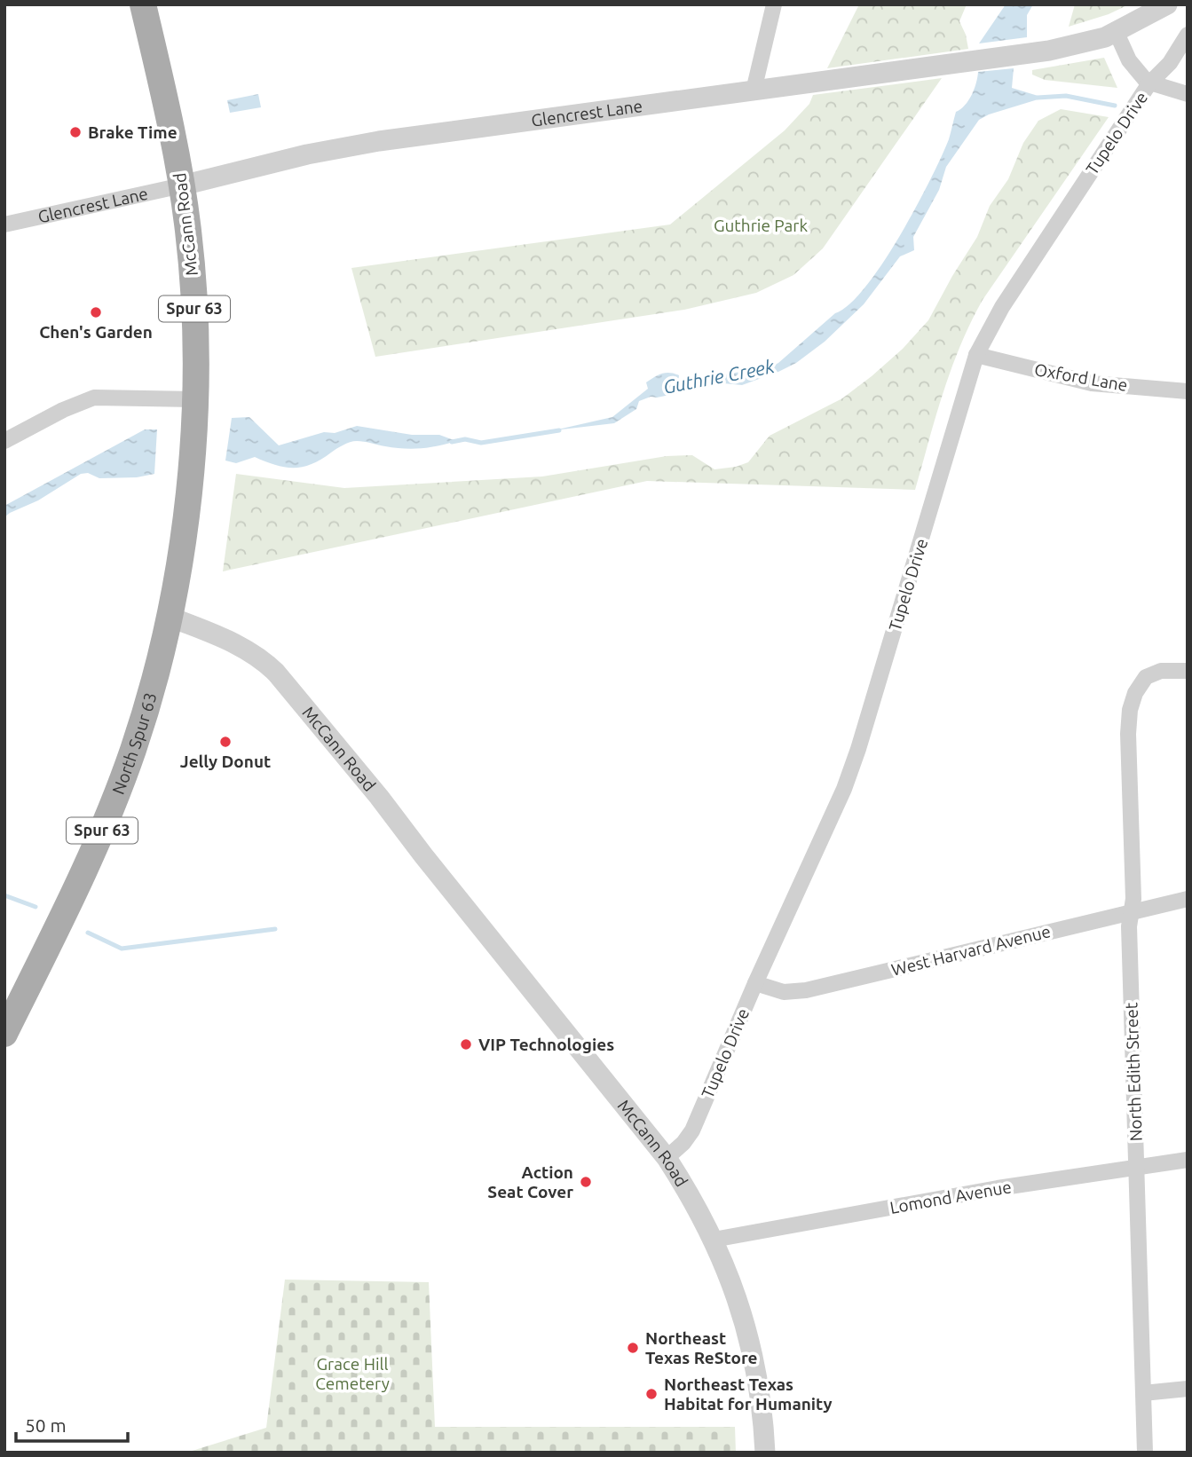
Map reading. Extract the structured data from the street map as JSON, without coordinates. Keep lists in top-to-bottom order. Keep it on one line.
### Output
{"streets":{"main road":["McCann Road","Spur 63","North Spur 63"],"street":["Glencrest Lane","Tupelo Drive","Oxford Lane","West Harvard Avenue","North Edith Street","Lomond Avenue"]},"crossings":[["Glencrest Lane","McCann Road"],["Tupelo Drive","McCann Road"],["Tupelo Drive","Oxford Lane"],["Tupelo Drive","West Harvard Avenue"],["McCann Road","North Spur 63"],["McCann Road","Lomond Avenue"],["West Harvard Avenue","North Edith Street"],["North Edith Street","Lomond Avenue"]],"water":["Guthrie Creek"],"parks":["Guthrie Park","Grace Hill Cemetery"],"places":["Brake Time","Chen's Garden","Jelly Donut","VIP Technologies","Action Seat Cover","Northeast Texas ReStore","Northeast Texas Habitat for Humanity"],"scale_bar":"50 m"}
